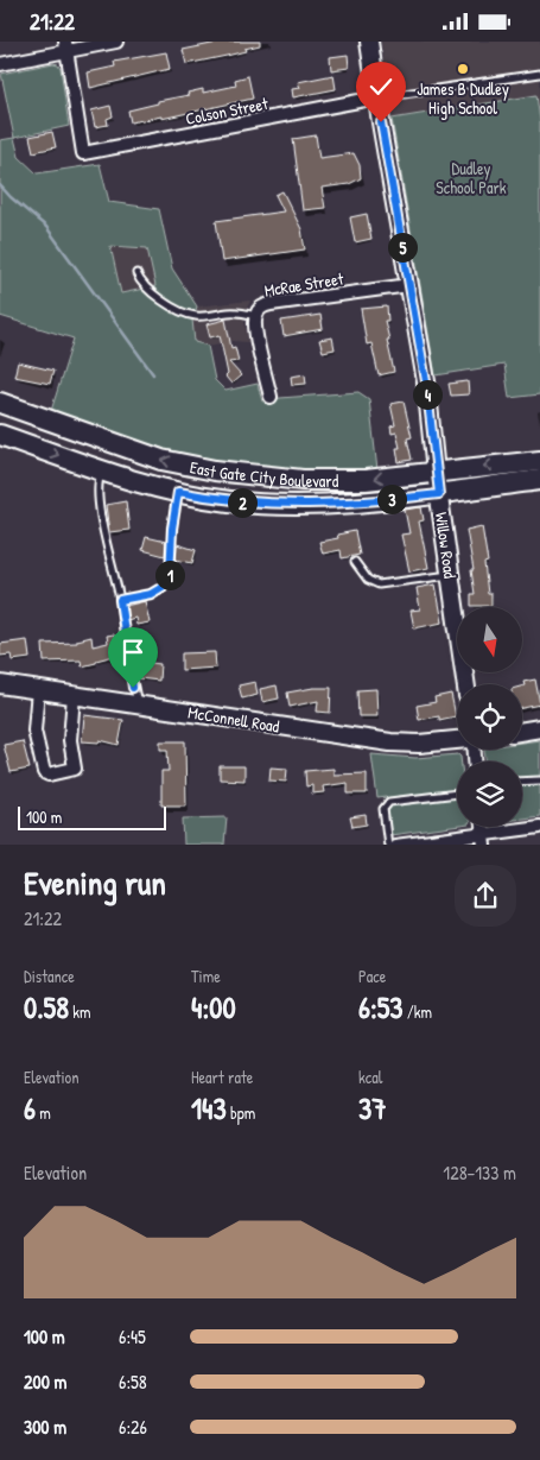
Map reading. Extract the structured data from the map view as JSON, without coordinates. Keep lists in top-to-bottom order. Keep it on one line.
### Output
{"streets":{"main road":["East Gate City Boulevard"],"street":["Colson Street","McRae Street","Willow Road","McConnell Road"]},"crossings":[["Colson Street","Willow Road"],["McRae Street","Willow Road"],["East Gate City Boulevard","Willow Road"]],"parks":["Dudley School Park"],"places":["James B Dudley High School"],"scale_bar":"100 m","north":"bottom","page":{"status":"21:22","pins":["5","4","3","2","1"],"scale":"100 m","heading":["Evening run","21:22"],"stats":[["Distance","0.58 km"],["Time","4:00"],["Pace","6:53 /km"],["Elevation","6 m"],["Heart rate","143 bpm"],["kcal","37"]],"chart":["Elevation","128–133 m"],"list":[{"name":"100 m","note":"6:45"},{"name":"200 m","note":"6:58"},{"name":"300 m","note":"6:26"}]}}
